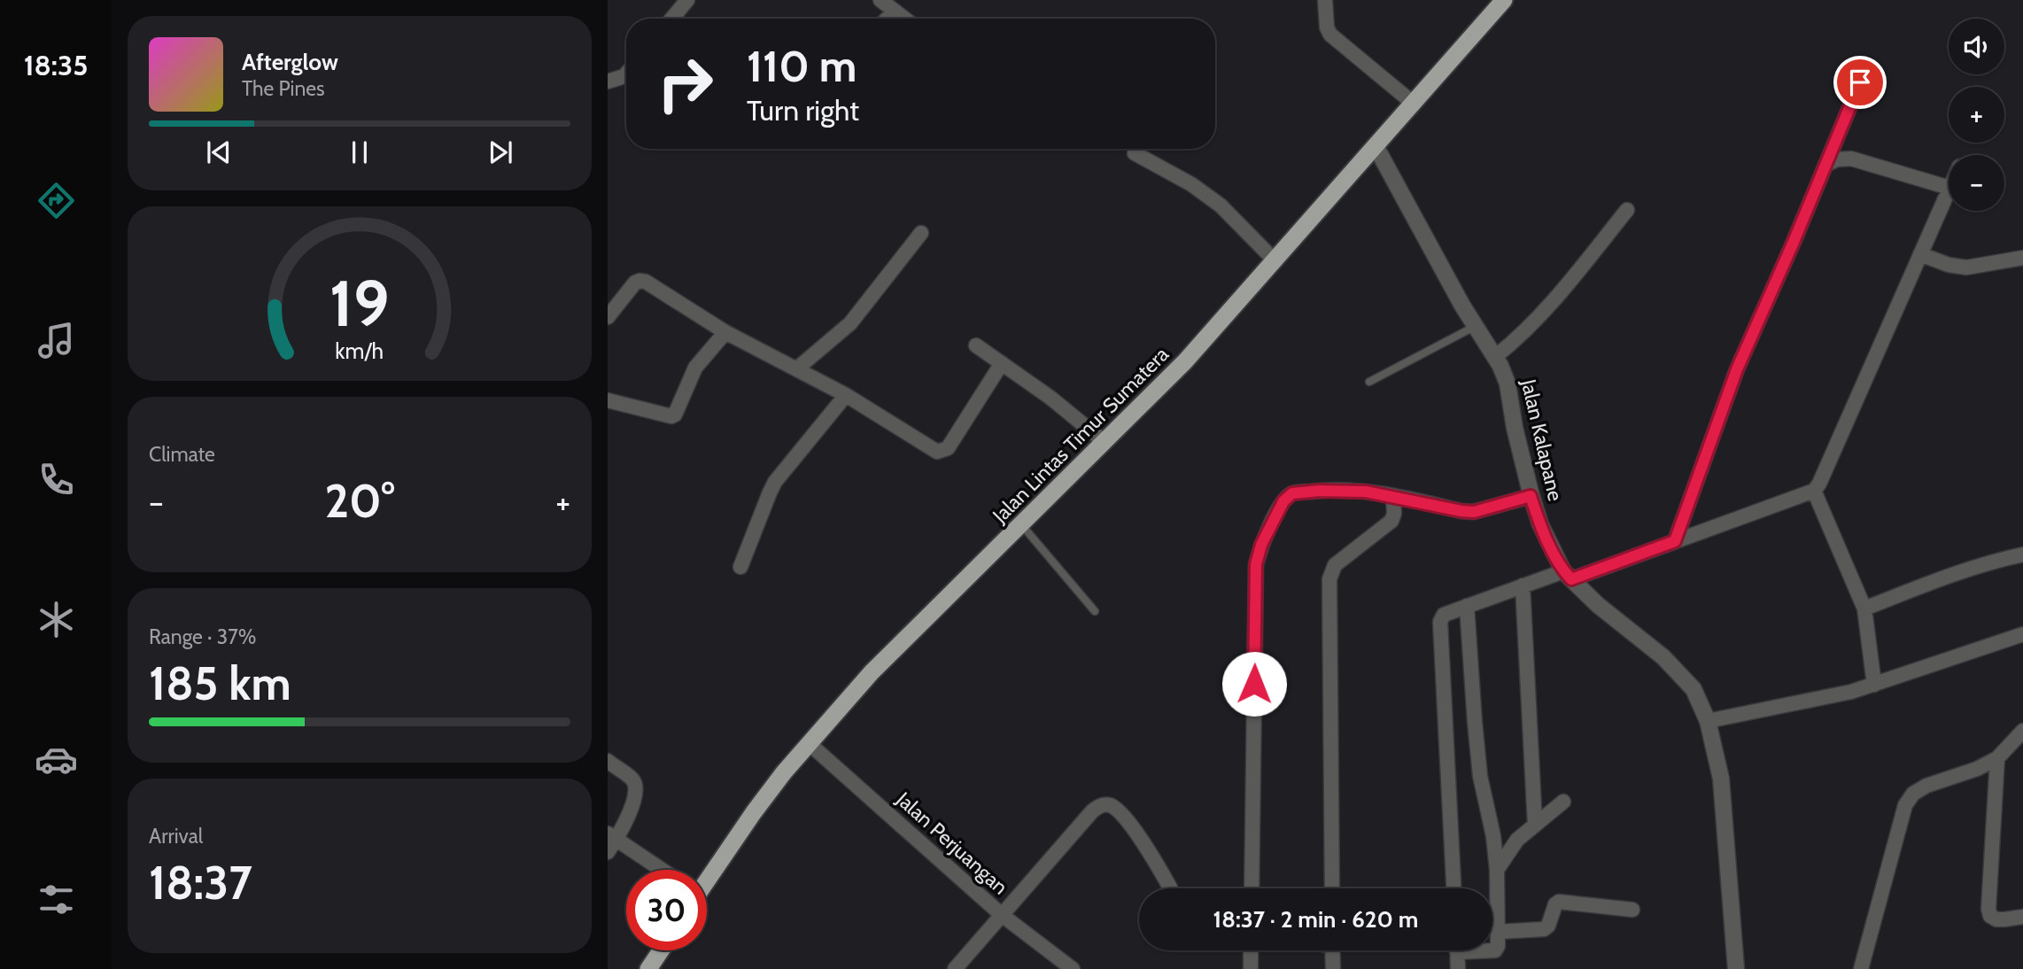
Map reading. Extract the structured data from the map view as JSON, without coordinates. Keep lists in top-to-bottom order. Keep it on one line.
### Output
{"streets":{"highway":["Jalan Lintas Timur Sumatera"],"street":["Jalan Kalapane","Jalan Perjuangan"]},"crossings":[["Jalan Lintas Timur Sumatera","Jalan Kalapane"],["Jalan Lintas Timur Sumatera","Jalan Perjuangan"]],"page":{"tabs":"18:35","map_buttons":["+","−"],"turn":["110 m","Turn right"],"song":["Afterglow","The Pines"],"tile":["Climate",["Range · 37%","185 km"],["Arrival","18:37"]],"heat":["−","20°","+"],"limit":"30","trip":"18:37 · 2 min · 620 m","gauge":["19","km/h"]}}
